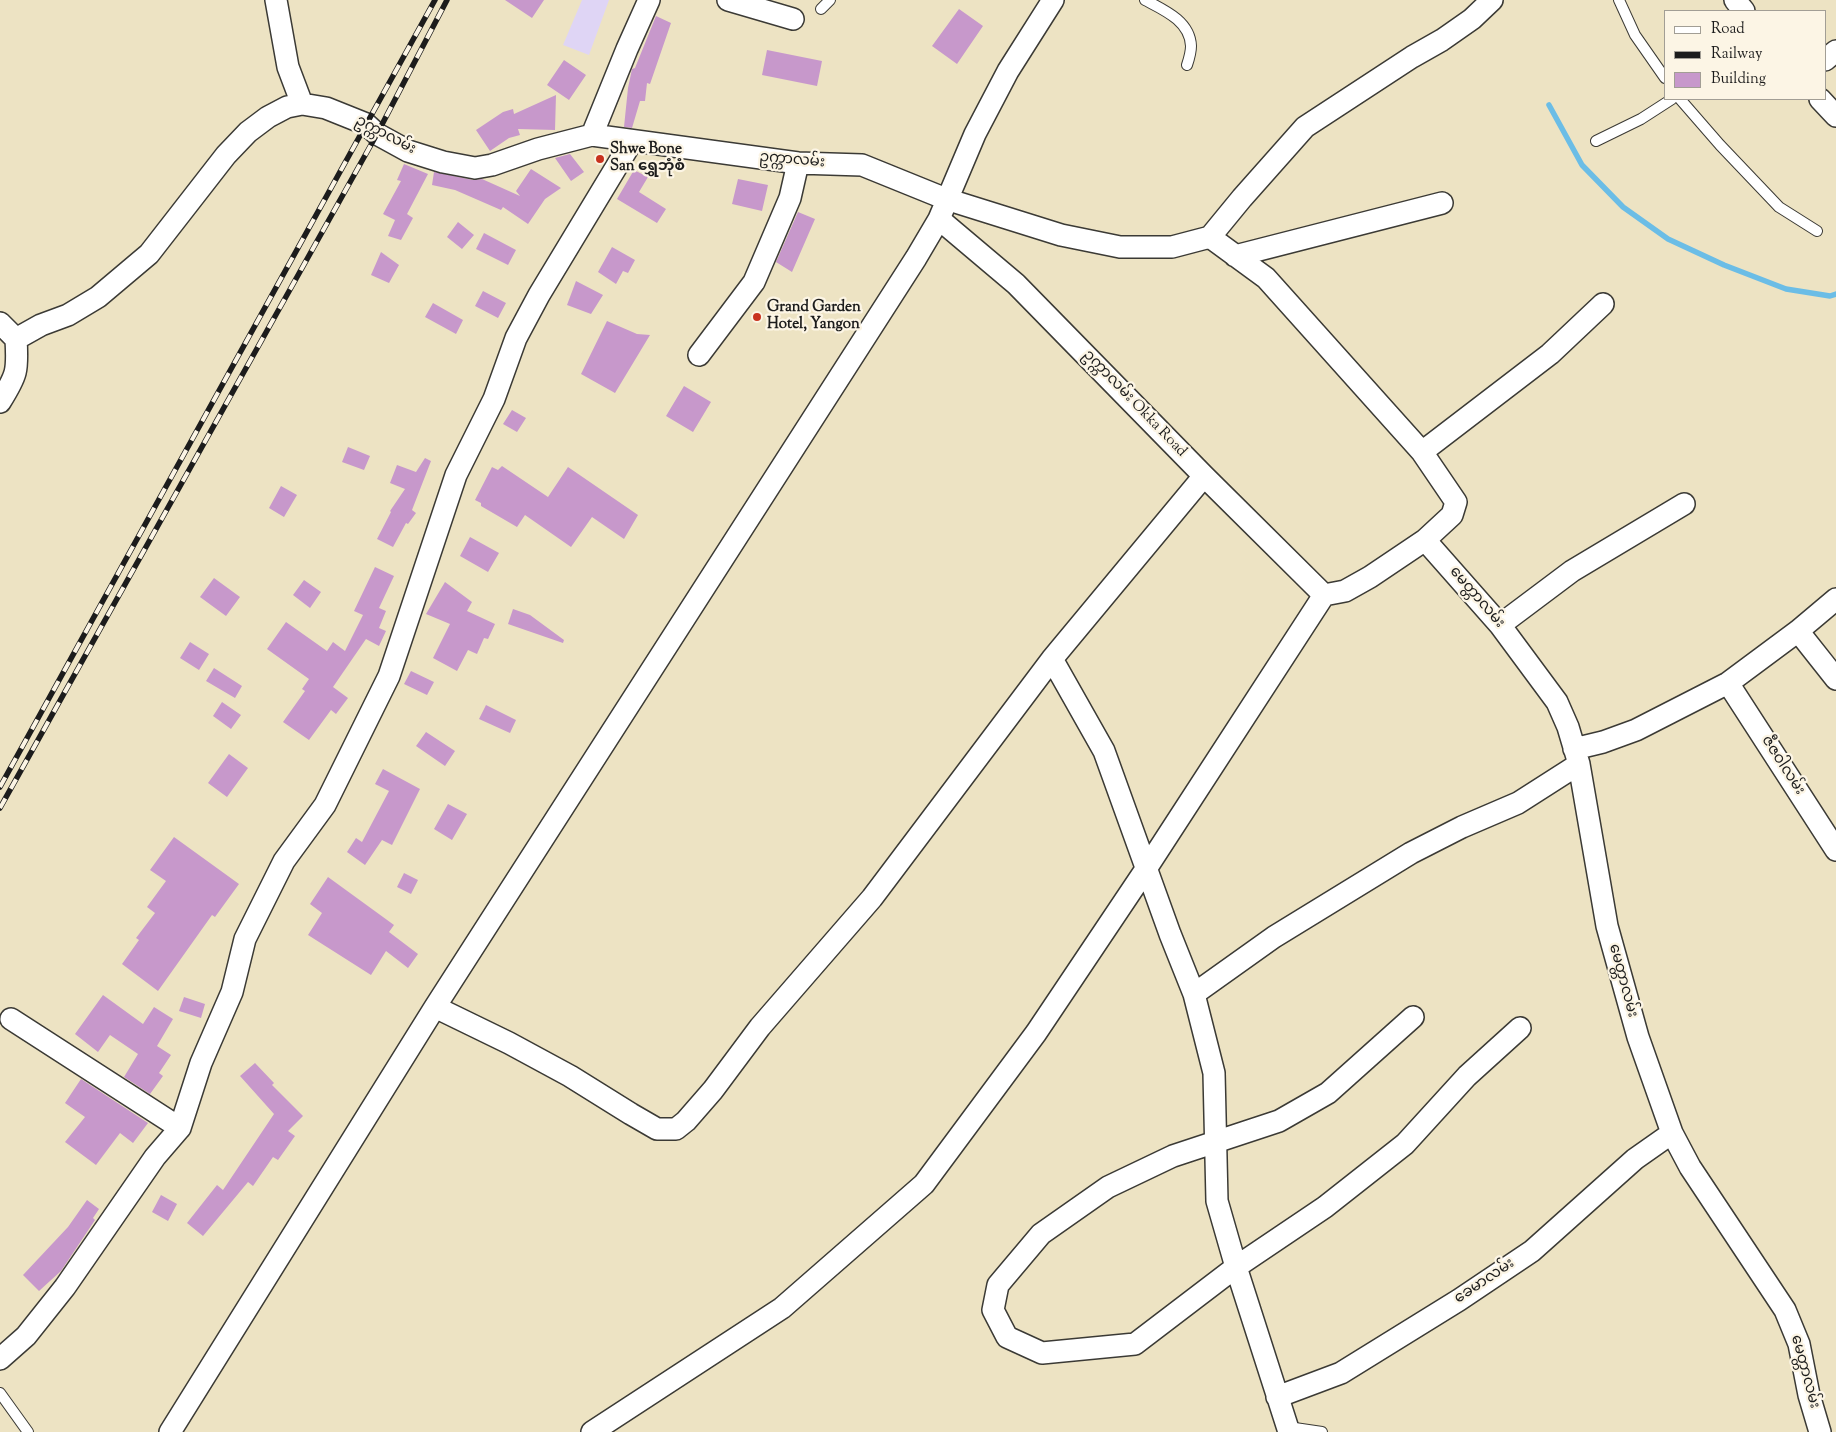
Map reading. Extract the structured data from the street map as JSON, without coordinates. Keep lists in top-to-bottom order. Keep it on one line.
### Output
{"streets":{"street":["ဥက္ကာလမ်း","ဥက္ကာလမ်း Okka Road","မေတ္တာလမ်း","ဇီဇဝါလမ်း","ခေမာလမ်း"]},"crossings":[["မေတ္တာလမ်း","ခေမာလမ်း"]],"places":["Shwe Bone San ရွှေဘုံစံ","Grand Garden Hotel, Yangon"],"legend":["Road","Railway","Building"]}
